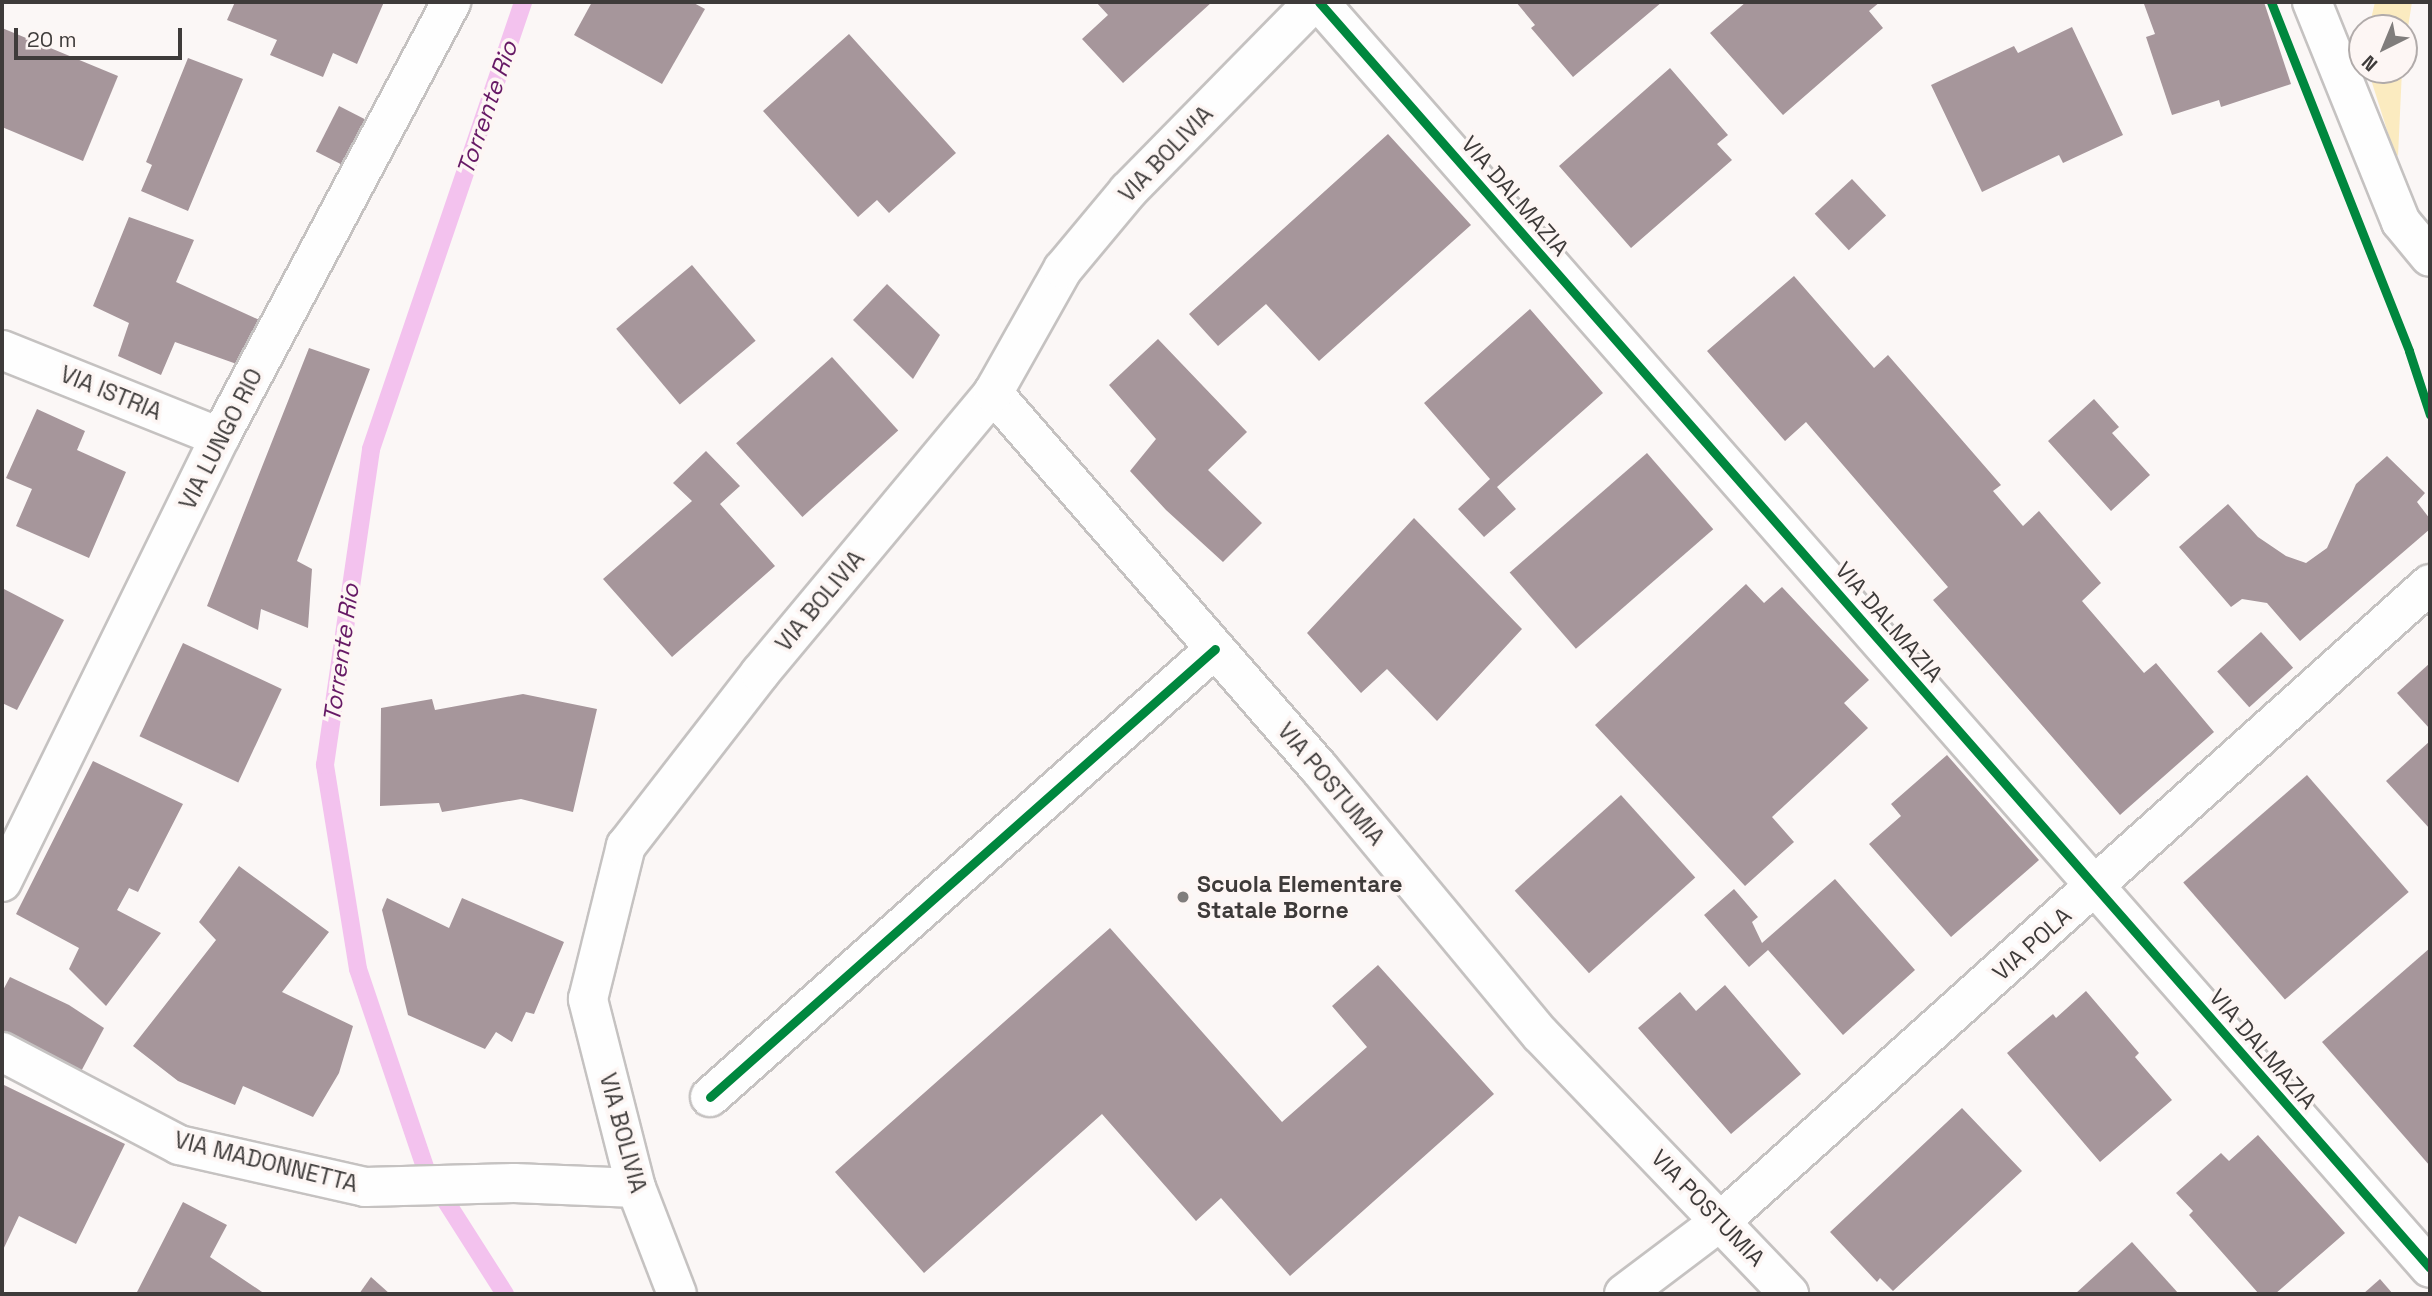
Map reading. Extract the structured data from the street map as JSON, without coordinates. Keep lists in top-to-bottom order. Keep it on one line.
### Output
{"streets":{"street":["VIA BOLIVIA","VIA DALMAZIA","VIA ISTRIA","VIA LUNGO RIO","VIA POSTUMIA","VIA POLA","VIA MADONNETTA"]},"crossings":[["VIA BOLIVIA","VIA DALMAZIA"],["VIA BOLIVIA","VIA POSTUMIA"],["VIA BOLIVIA","VIA MADONNETTA"],["VIA DALMAZIA","VIA POLA"],["VIA ISTRIA","VIA LUNGO RIO"],["VIA POSTUMIA","VIA POLA"]],"water":["Torrente Rio"],"places":["Scuola Elementare Statale Borne"],"scale_bar":"20 m","north":"bottom left"}
